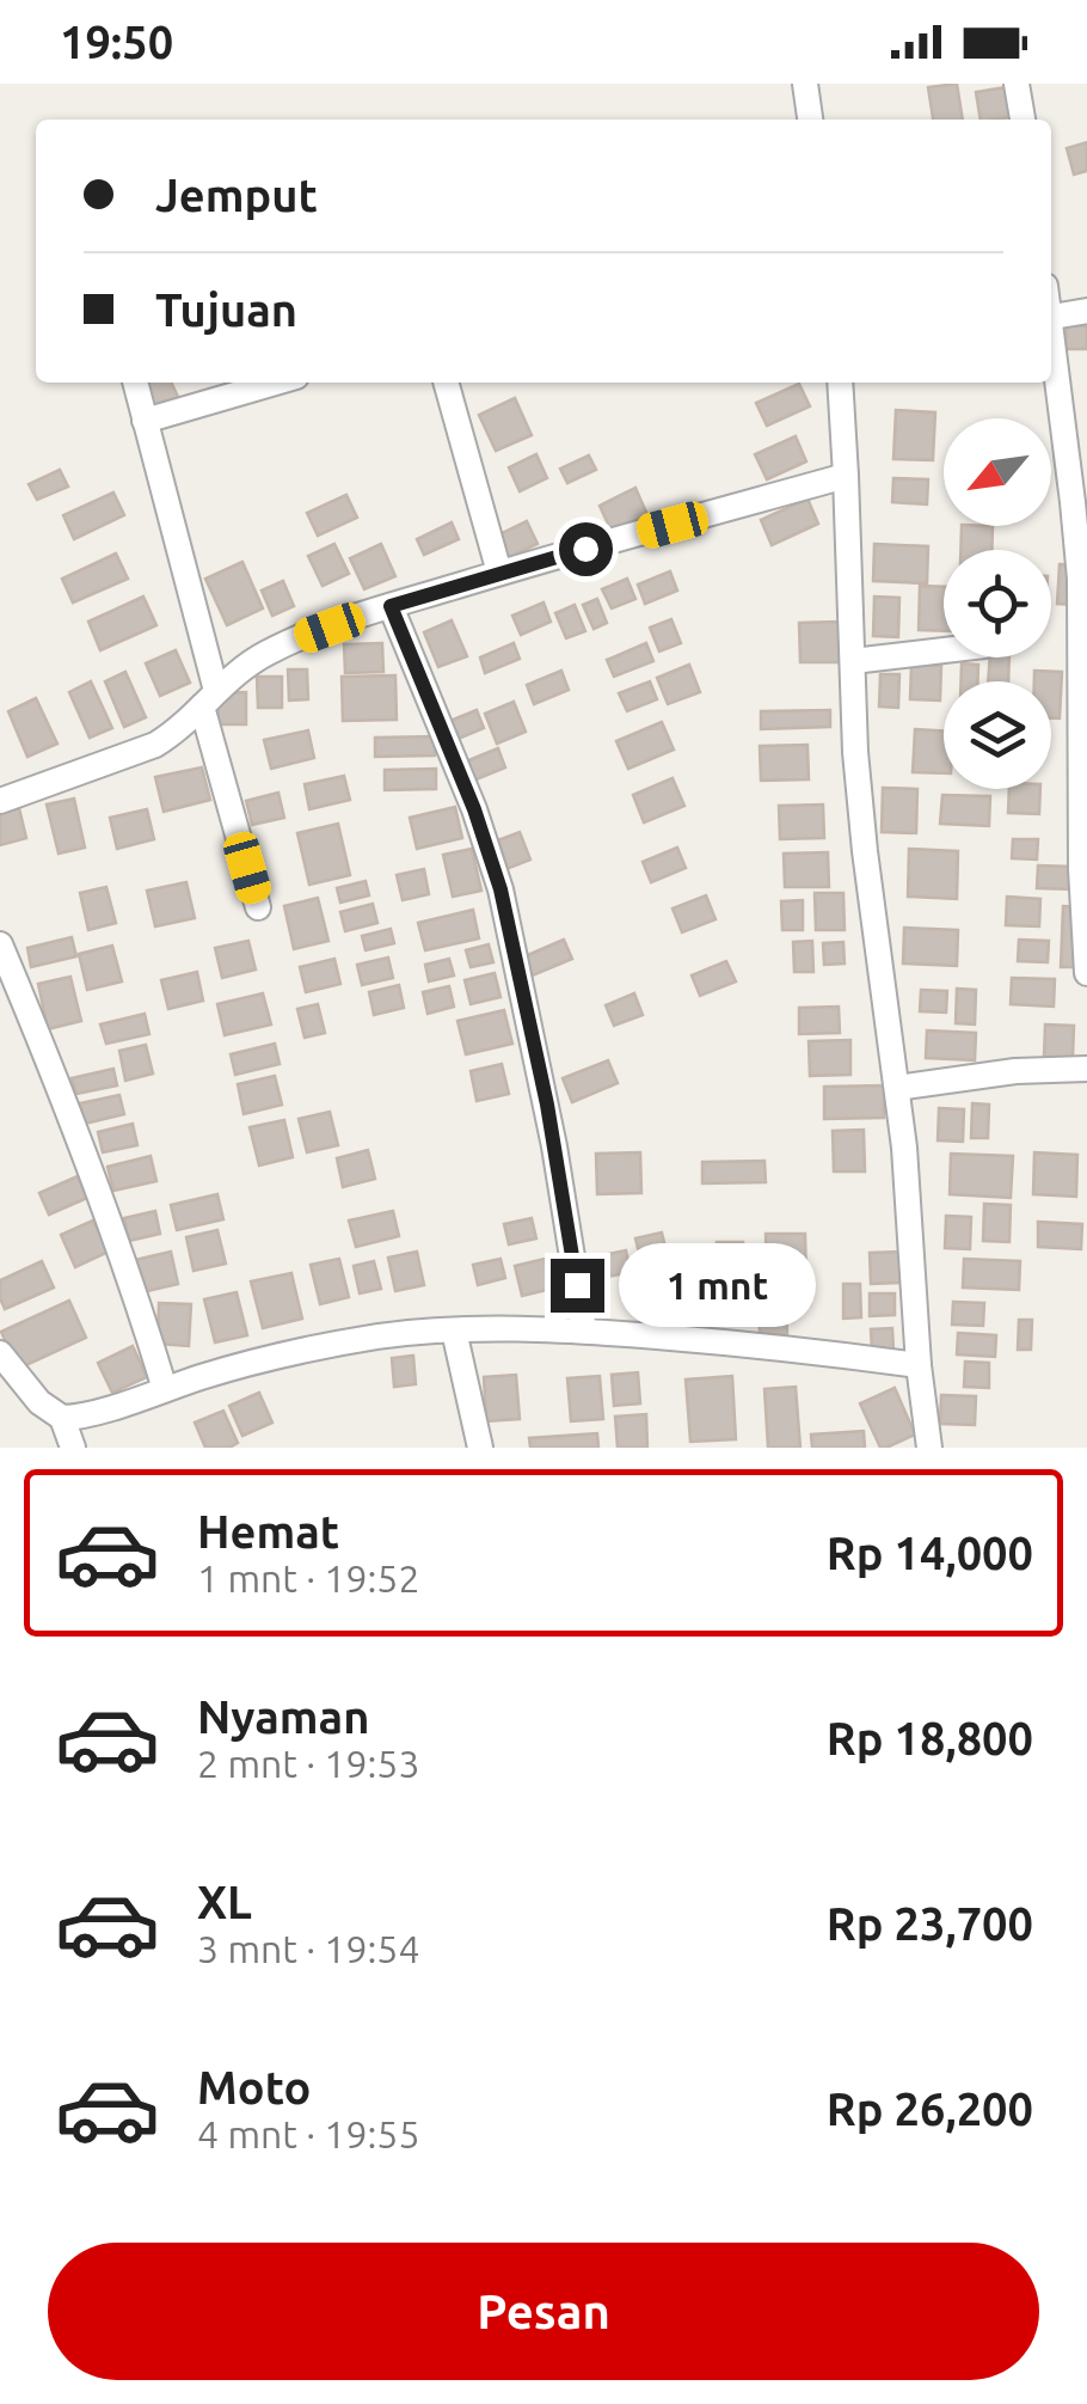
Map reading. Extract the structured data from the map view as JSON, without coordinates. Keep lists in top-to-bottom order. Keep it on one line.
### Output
{"north":"bottom left","page":{"status":"19:50","banner":["Jemput","Tujuan"],"bubble":"1 mnt","list":[{"name":"Hemat","note":"1 mnt · 19:52","value":"Rp 14,000"},{"name":"Nyaman","note":"2 mnt · 19:53","value":"Rp 18,800"},{"name":"XL","note":"3 mnt · 19:54","value":"Rp 23,700"},{"name":"Moto","note":"4 mnt · 19:55","value":"Rp 26,200"}],"buttons":"Pesan"}}
